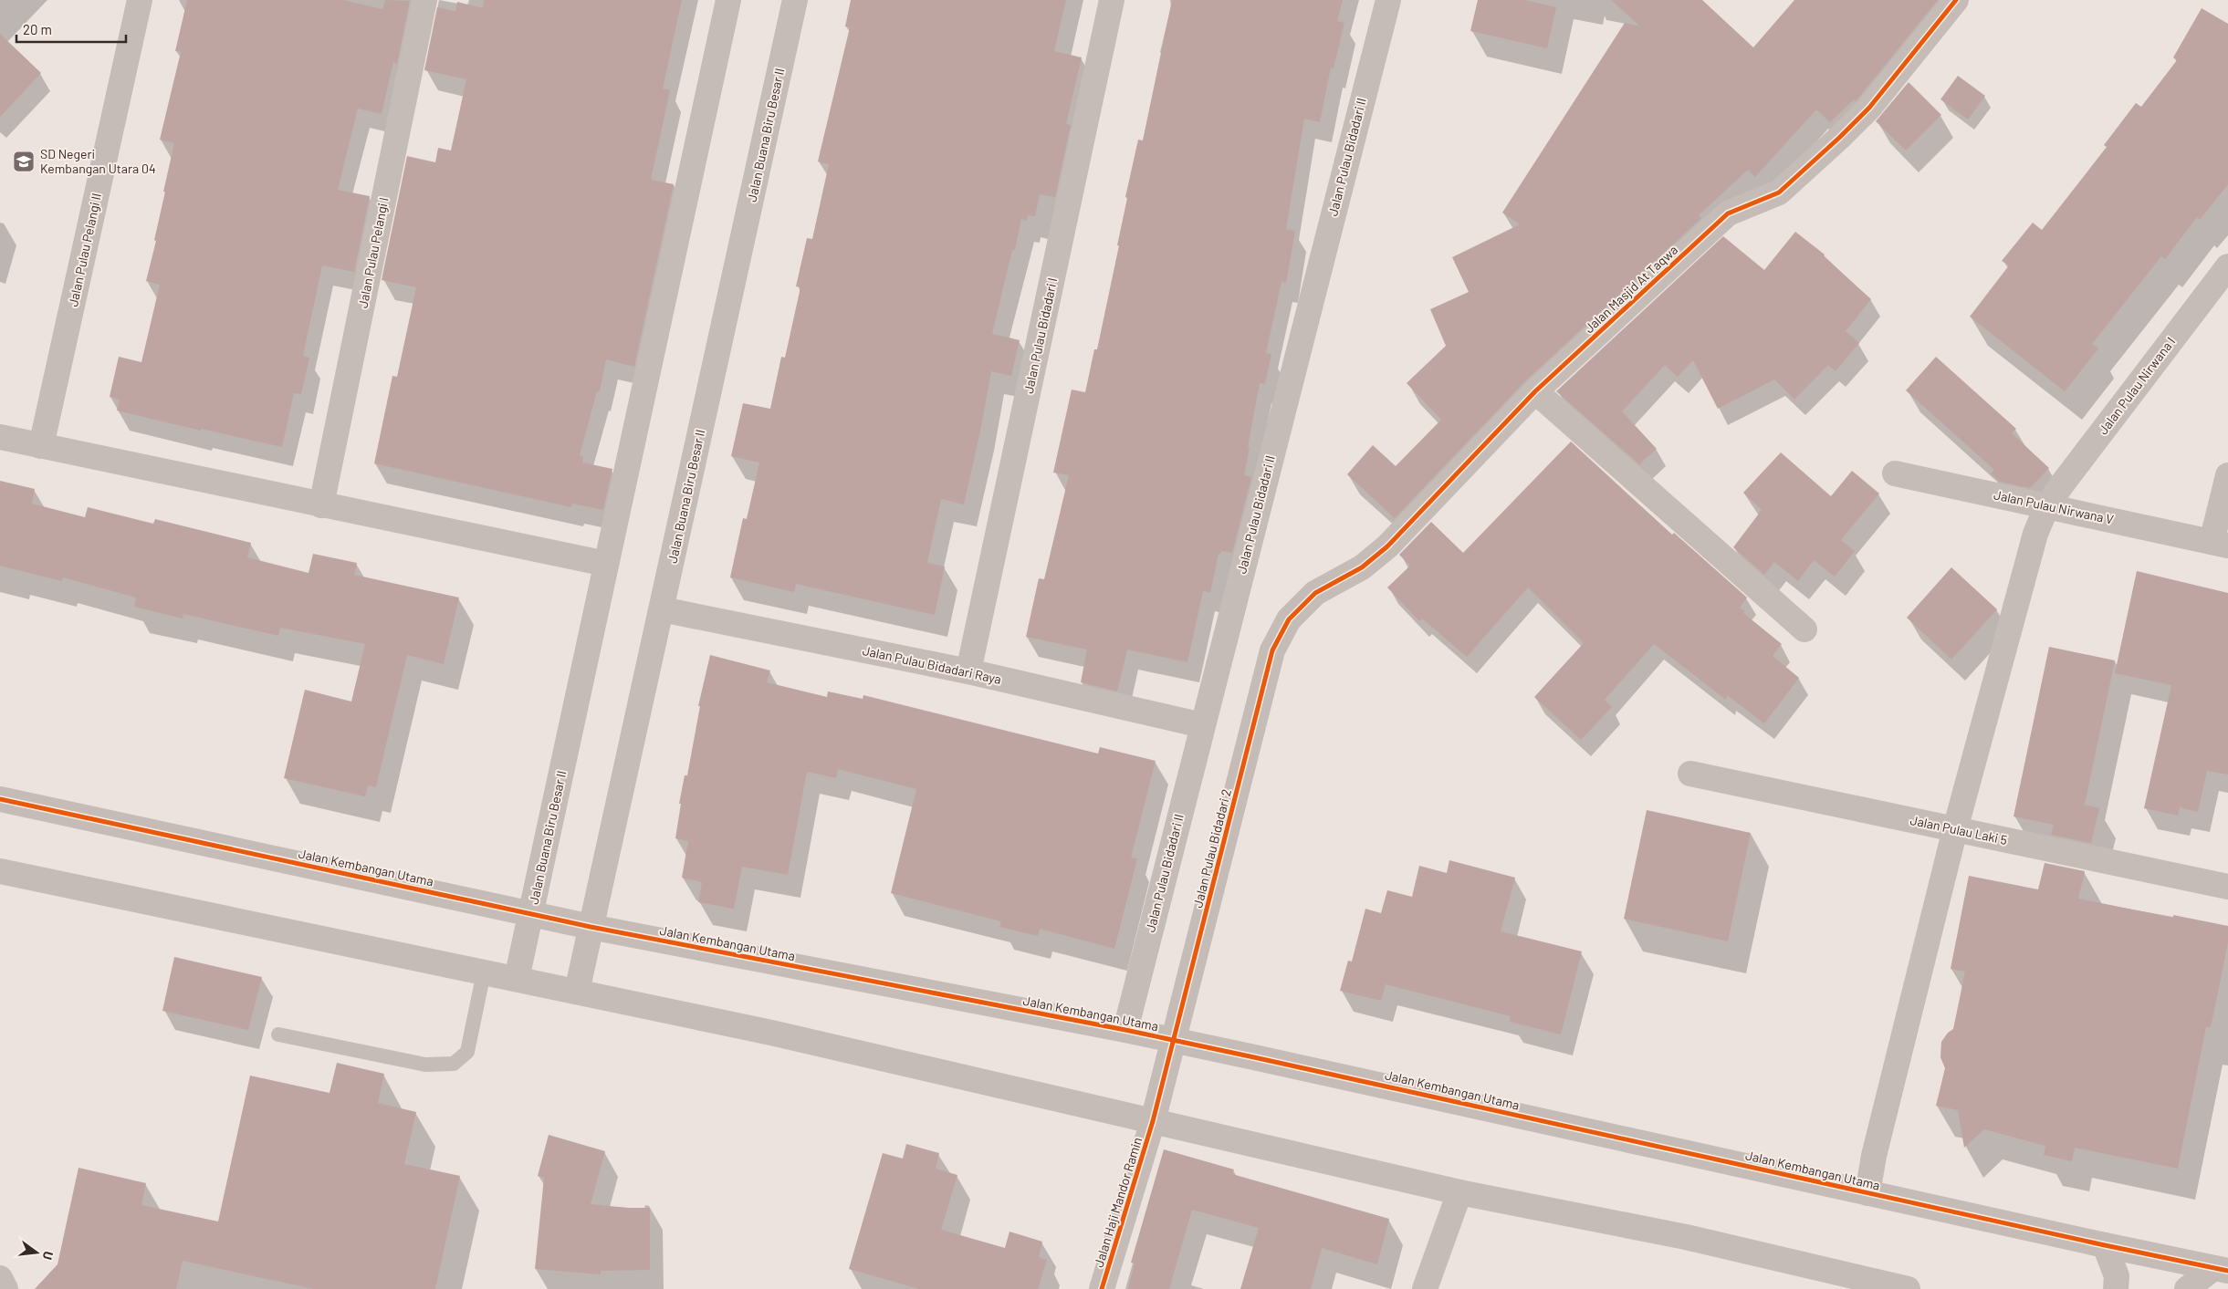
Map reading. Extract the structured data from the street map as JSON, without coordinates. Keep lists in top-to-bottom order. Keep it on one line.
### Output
{"streets":{"street":["Jalan Buana Biru Besar II","Jalan Pulau Bidadari II","Jalan Pulau Pelangi II","Jalan Pulau Pelangi I","Jalan Masjid At Taqwa","Jalan Pulau Bidadari I","Jalan Pulau Nirwana I","Jalan Pulau Nirwana V","Jalan Pulau Bidadari Raya","Jalan Pulau Laki 5","Jalan Pulau Bidadari 2","Jalan Kembangan Utama","Jalan Haji Mandor Ramin"]},"crossings":[["Jalan Buana Biru Besar II","Jalan Pulau Bidadari Raya"],["Jalan Buana Biru Besar II","Jalan Kembangan Utama"],["Jalan Pulau Bidadari II","Jalan Pulau Bidadari Raya"],["Jalan Pulau Bidadari II","Jalan Kembangan Utama"],["Jalan Masjid At Taqwa","Jalan Pulau Bidadari 2"],["Jalan Pulau Bidadari I","Jalan Pulau Bidadari Raya"],["Jalan Pulau Nirwana I","Jalan Pulau Nirwana V"],["Jalan Pulau Nirwana I","Jalan Pulau Laki 5"],["Jalan Pulau Nirwana I","Jalan Kembangan Utama"],["Jalan Pulau Bidadari 2","Jalan Kembangan Utama"],["Jalan Pulau Bidadari 2","Jalan Haji Mandor Ramin"]],"places":{"school or university":["SD Negeri Kembangan Utara 04"]},"scale_bar":"20 m","north":"right"}
